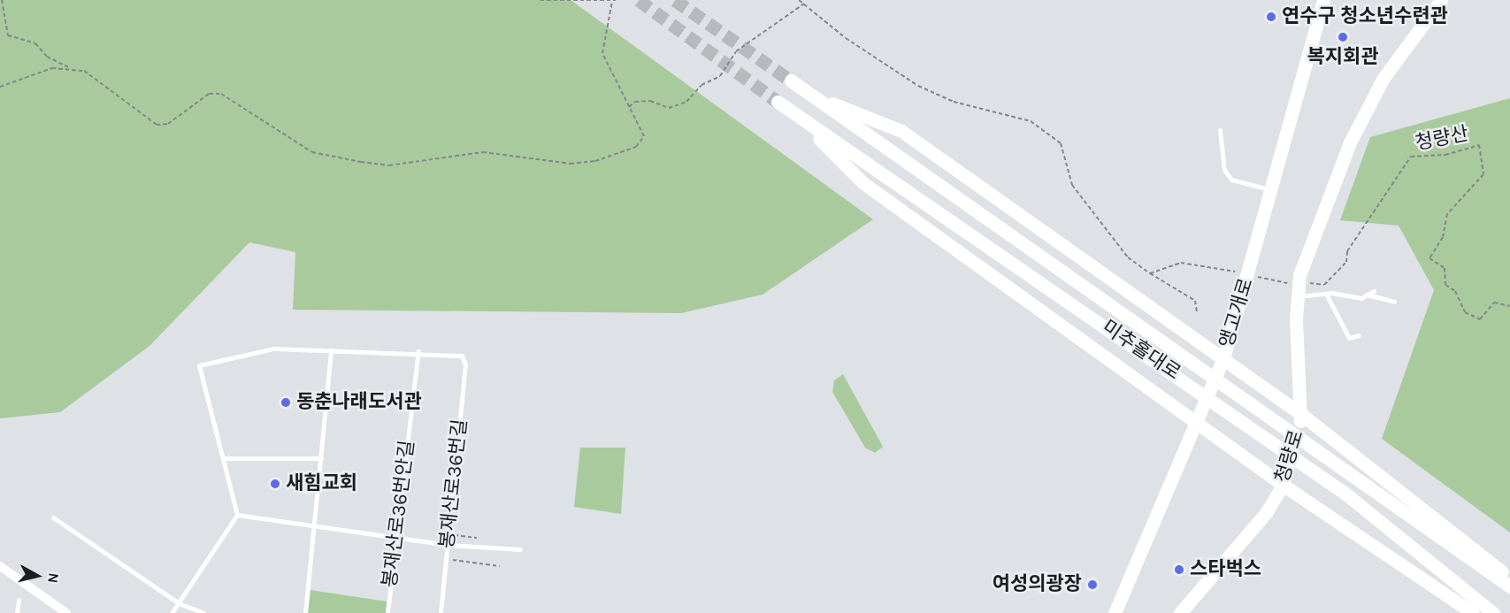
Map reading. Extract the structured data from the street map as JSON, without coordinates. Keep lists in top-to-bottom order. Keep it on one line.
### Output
{"streets":{"main road":["앵고개로","미추홀대로","청량로"],"lane":["봉재산로36번길","봉재산로36번안길"],"path":["청량산"]},"crossings":[["청량산","청량로"],["봉재산로36번길","봉재산로36번안길"]],"places":["연수구 청소년수련관","복지회관","동춘나래도서관","새힘교회","스타벅스","여성의광장"],"north":"right"}
